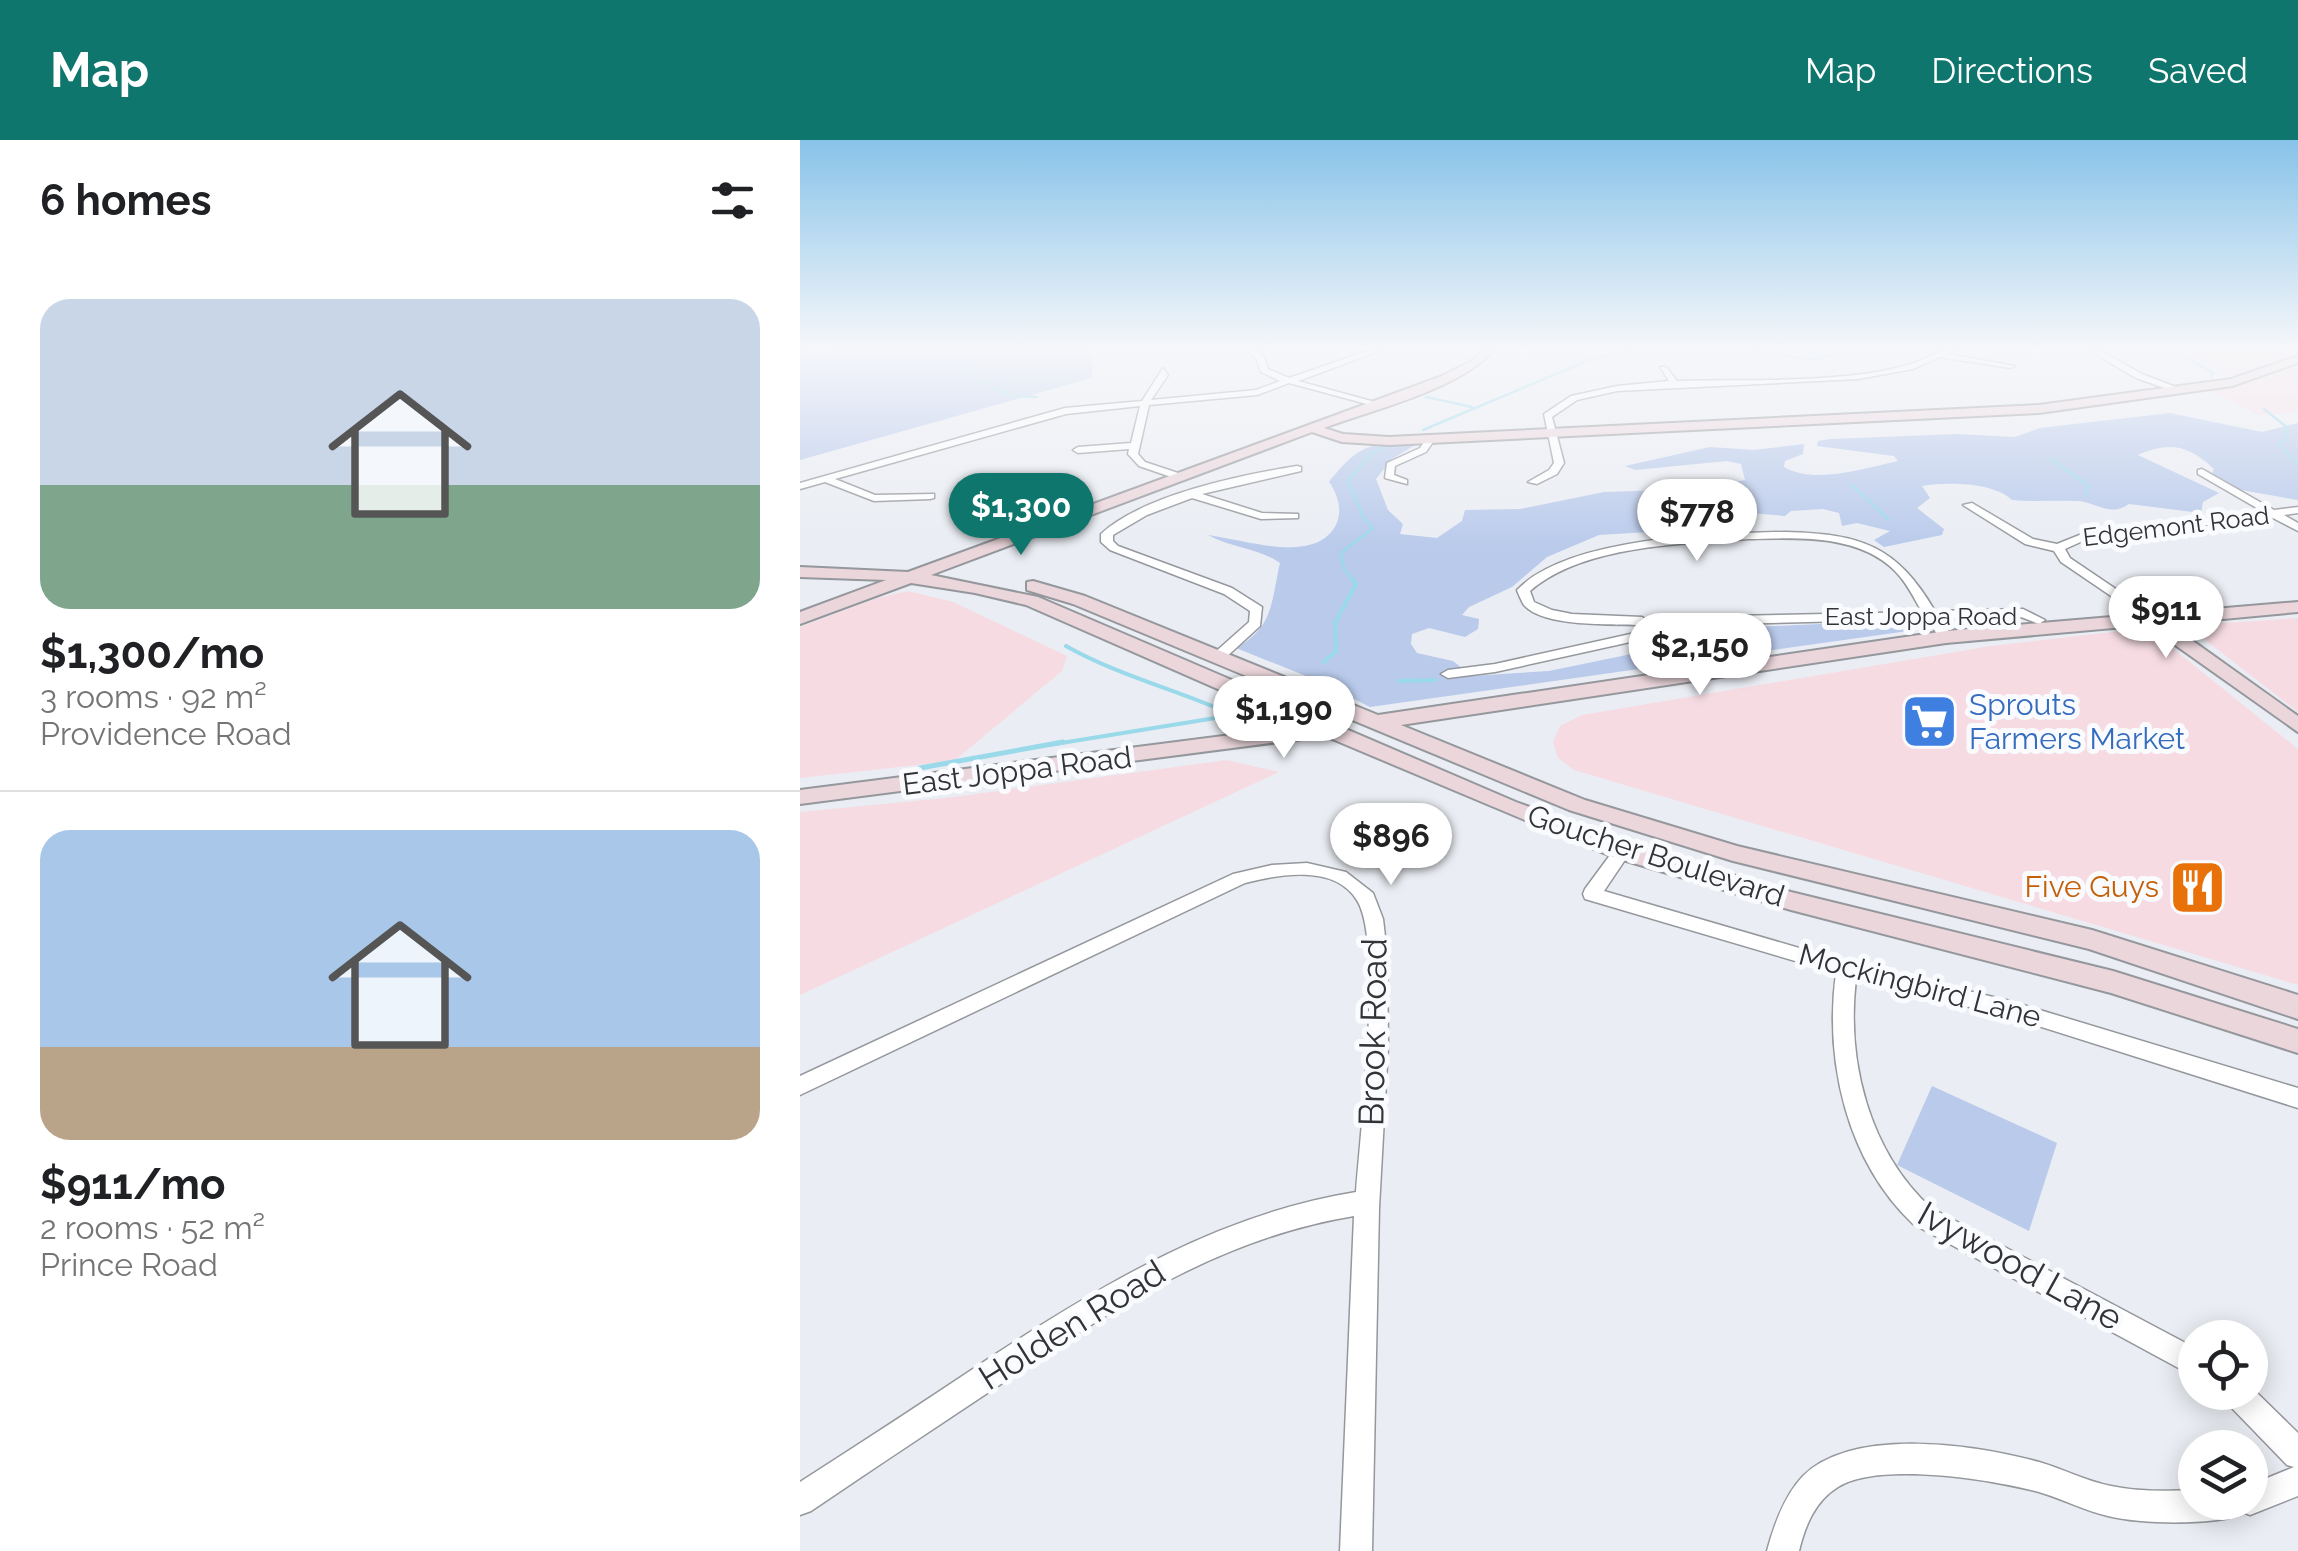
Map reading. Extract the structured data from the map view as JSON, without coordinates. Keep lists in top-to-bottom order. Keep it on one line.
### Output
{"streets":{"main road":["East Joppa Road","Goucher Boulevard"],"street":["Edgemont Road","Mockingbird Lane","Brook Road","Ivywood Lane","Holden Road"]},"crossings":[["East Joppa Road","Goucher Boulevard"],["Goucher Boulevard","Mockingbird Lane"],["Mockingbird Lane","Ivywood Lane"],["Brook Road","Holden Road"]],"places":{"supermarket":["Sprouts Farmers Market"],"restaurant":["Five Guys"]},"page":{"header":"Map","nav":["Map","Directions","Saved"],"heading":"6 homes","list":[{"name":"$1,300/mo","note":"3 rooms · 92 m² · Providence Road"},{"name":"$911/mo","note":"2 rooms · 52 m² · Prince Road"}],"price":["$1,300","$778","$911","$2,150","$1,190","$896"]}}
